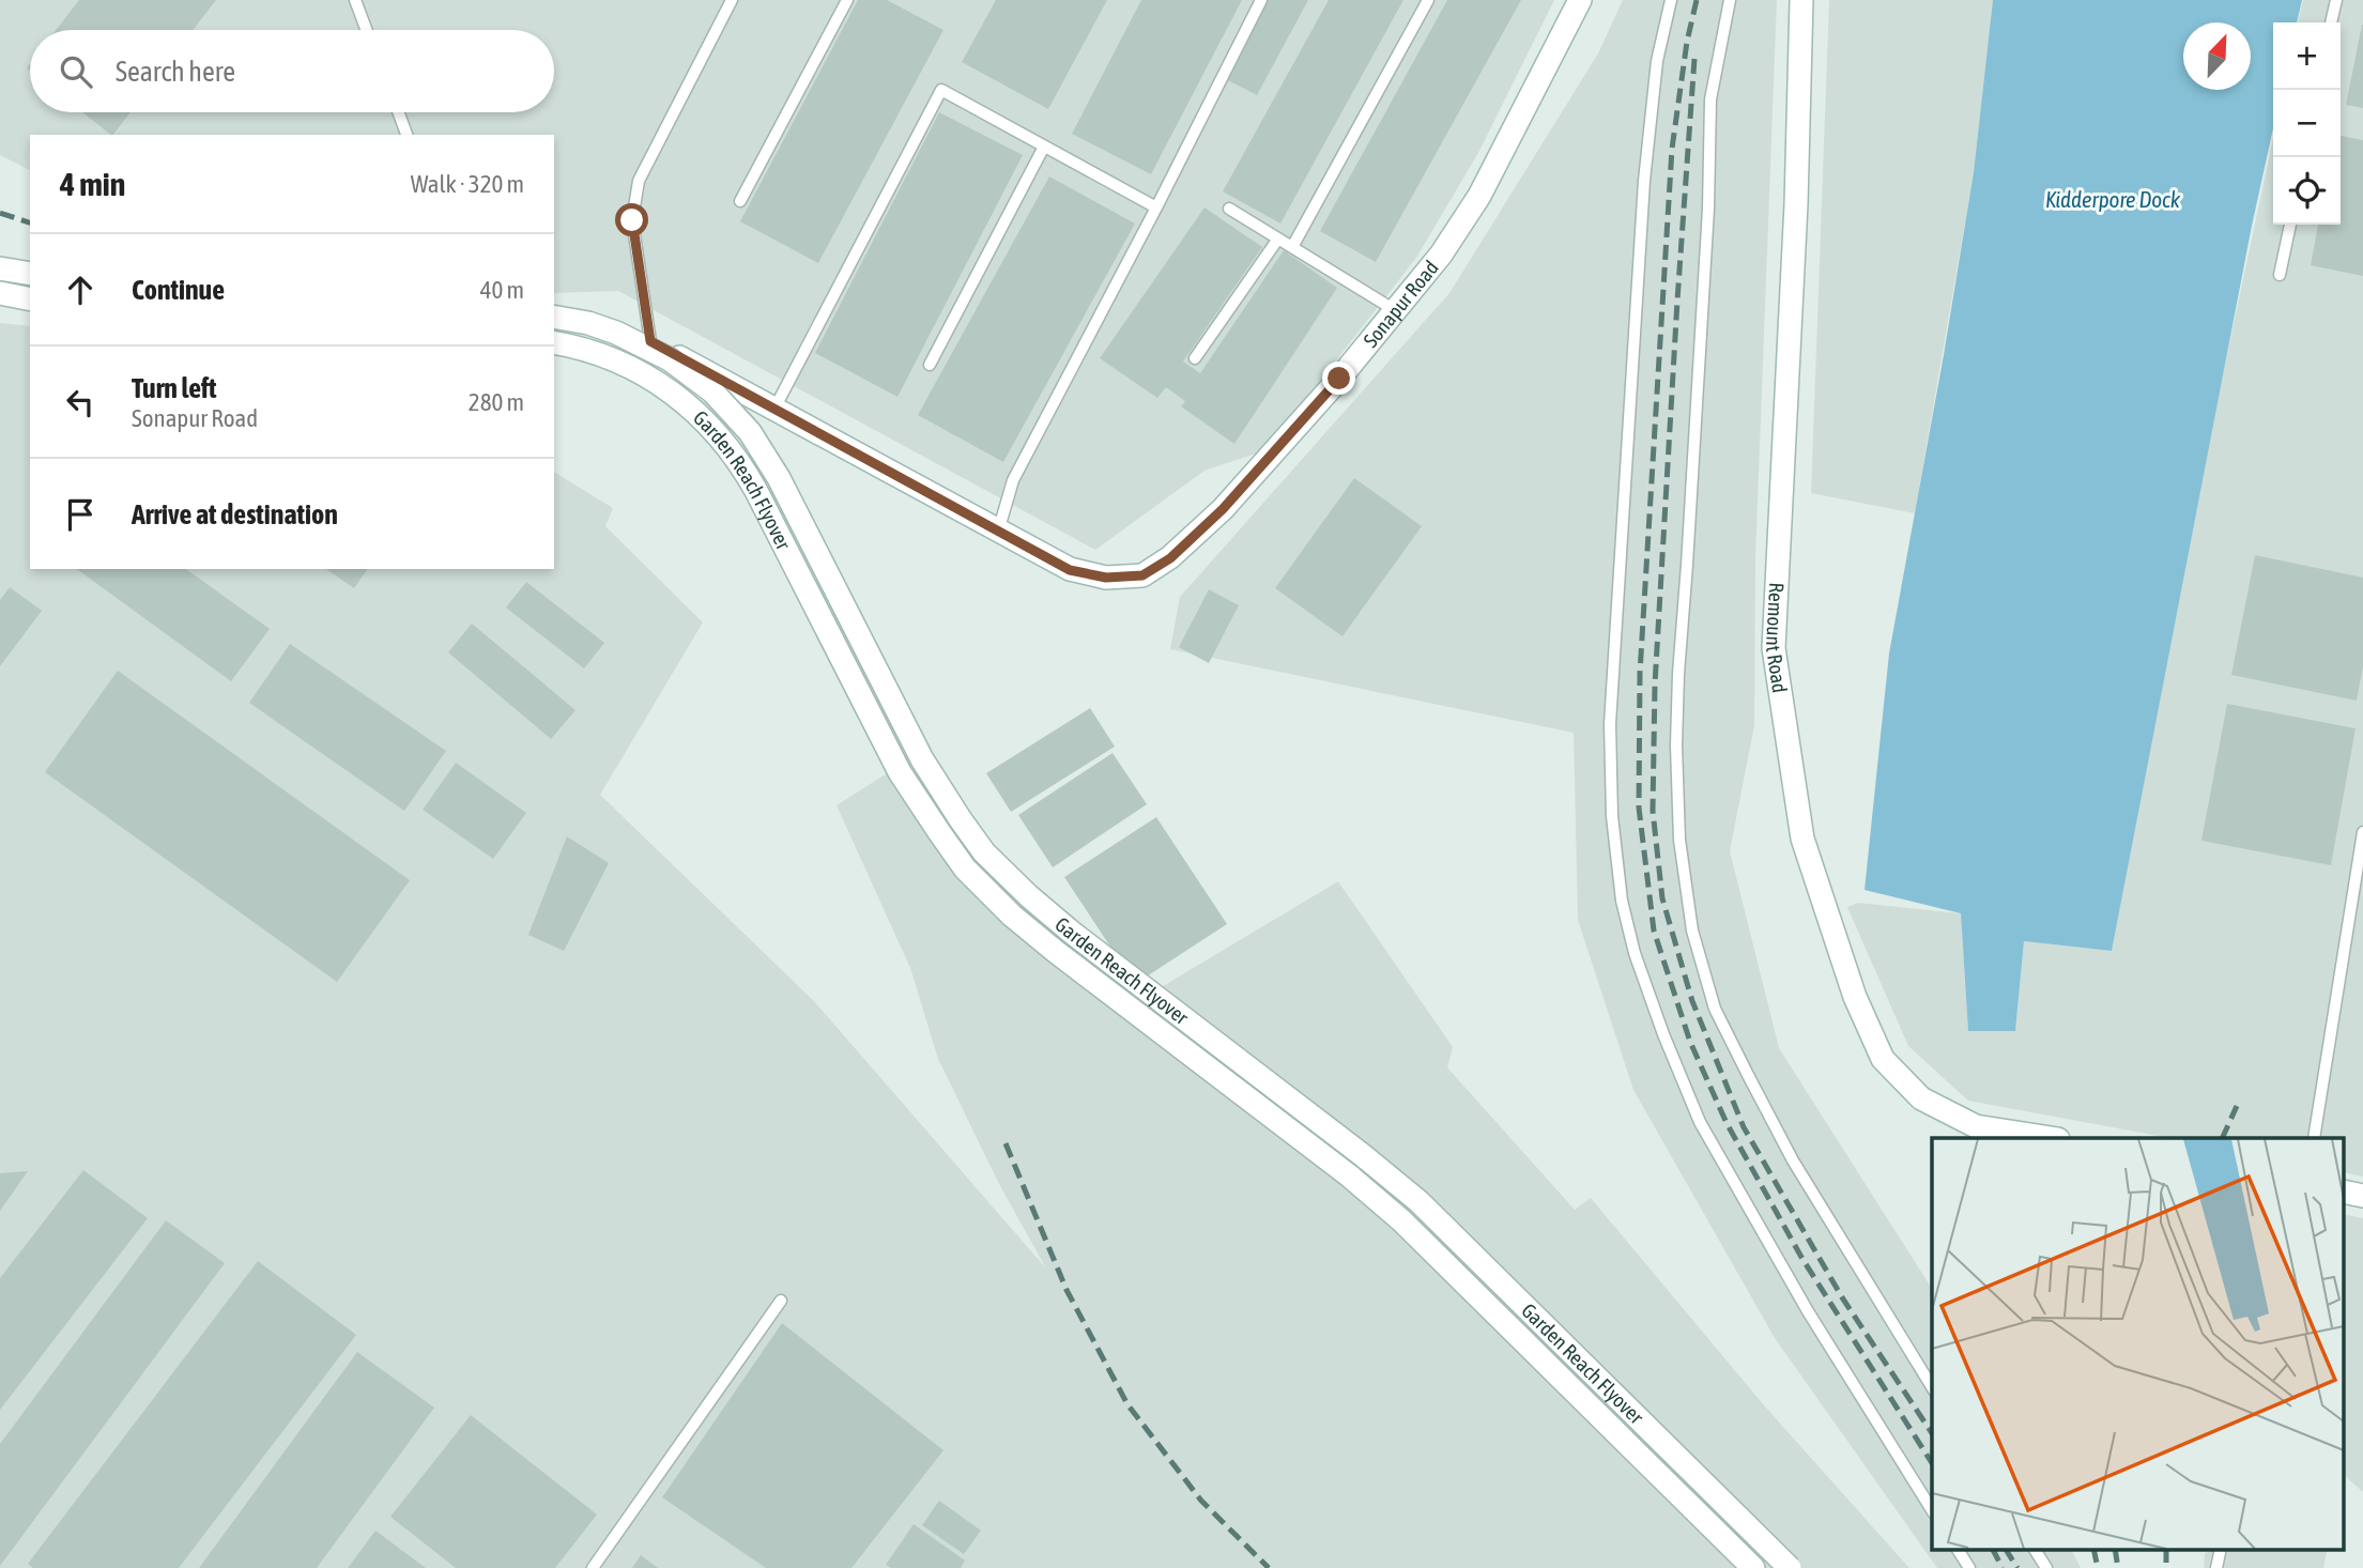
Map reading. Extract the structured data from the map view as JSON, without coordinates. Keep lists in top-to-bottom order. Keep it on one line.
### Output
{"streets":{"main road":["Sonapur Road","Garden Reach Flyover","Remount Road"]},"water":["Kidderpore Dock"],"north":"top right","page":{"map_buttons":["+","−"],"search":"Search here","heading":["4 min","Walk · 320 m"],"list":[["Continue","40 m"],["Turn left","Sonapur Road","280 m"],"Arrive at destination"]}}
